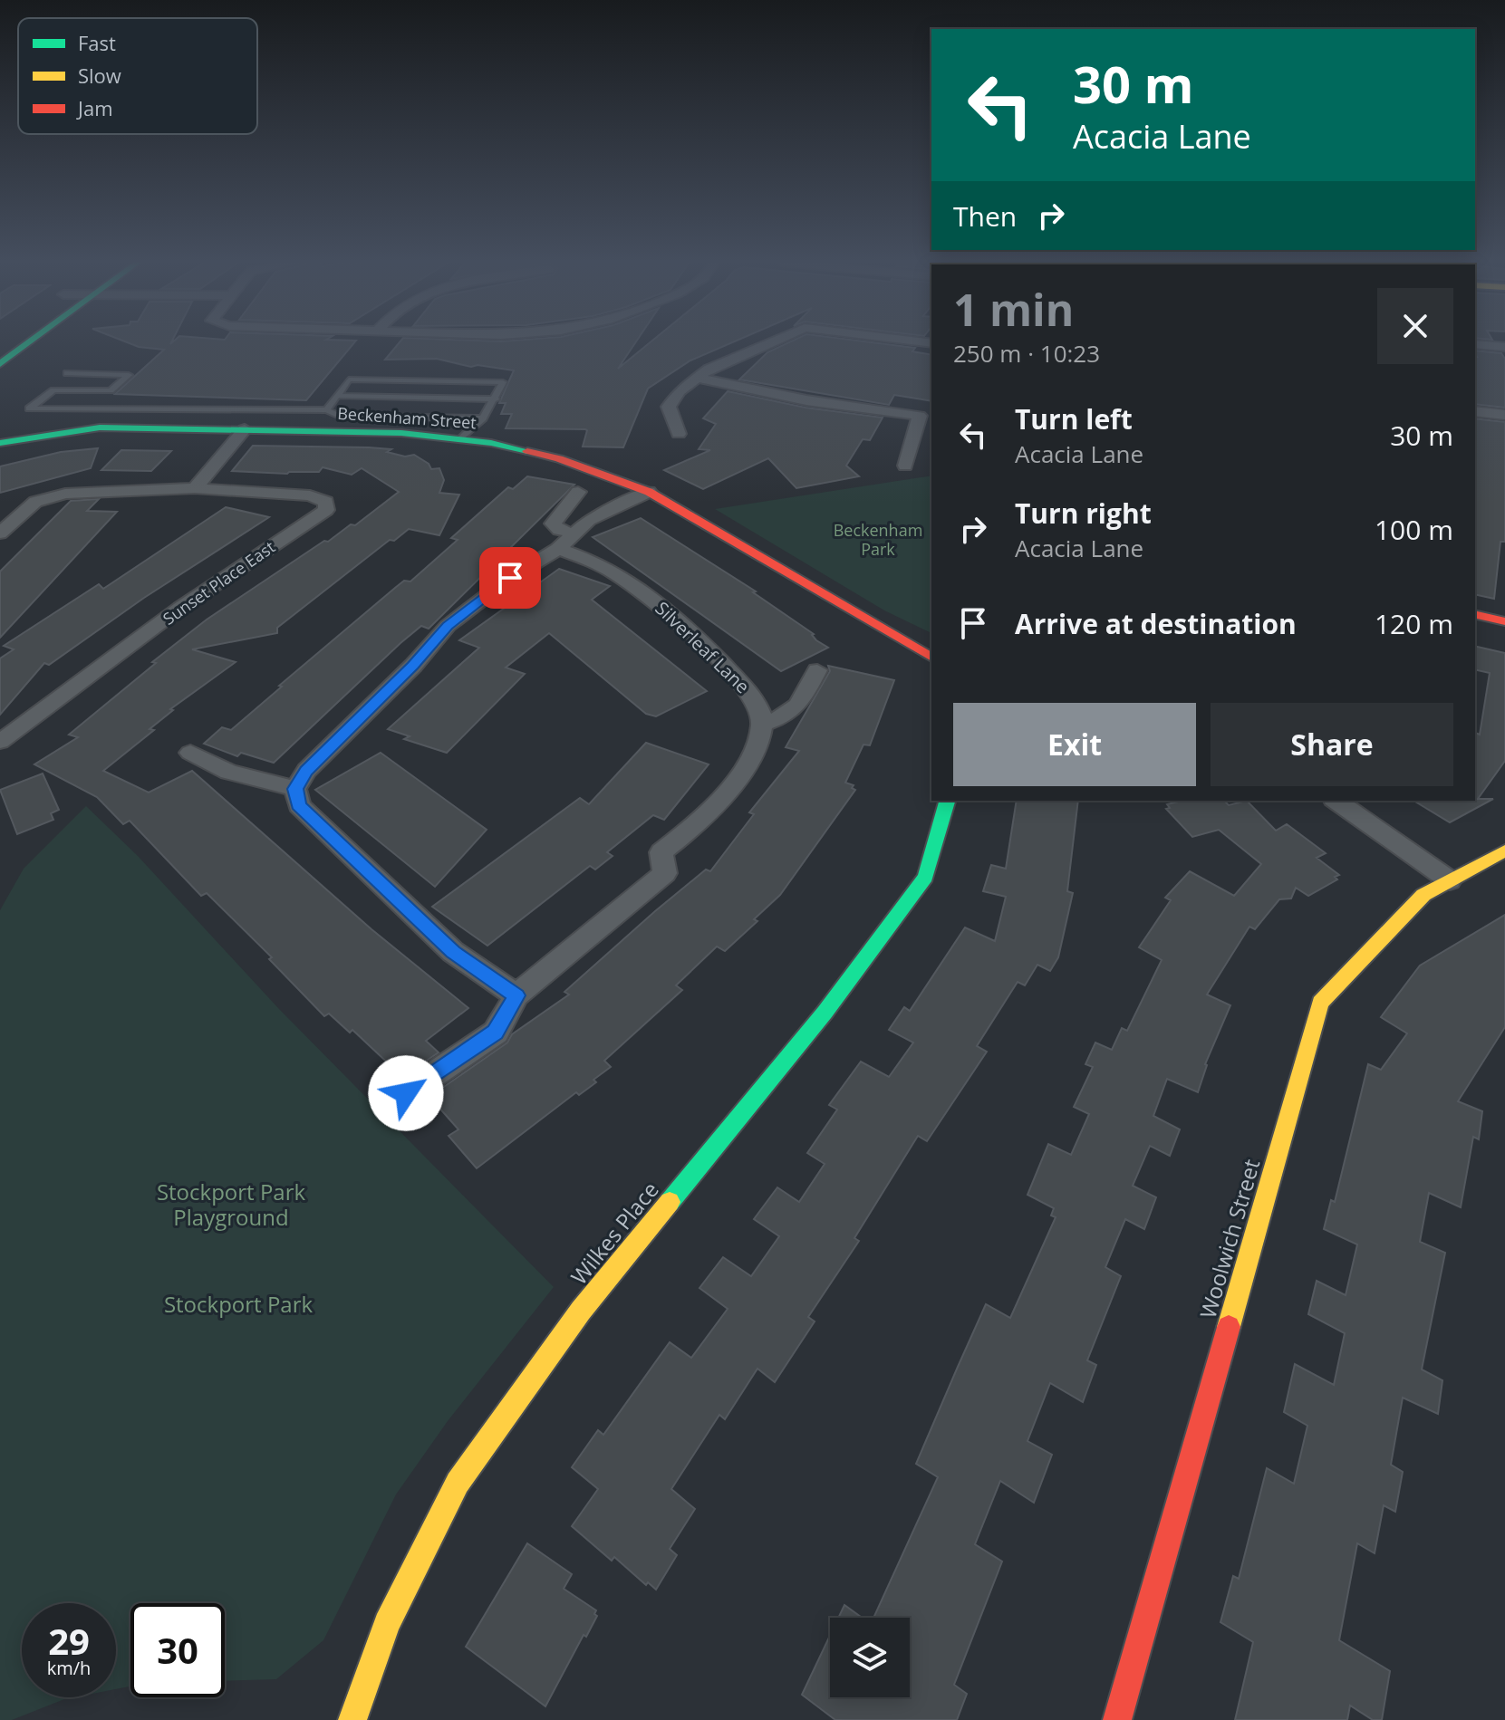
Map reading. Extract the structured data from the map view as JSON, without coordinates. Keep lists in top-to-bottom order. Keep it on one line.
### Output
{"streets":{"street":["Beckenham Street","Sunset Place East","Silverleaf Lane","Wilkes Place","Woolwich Street"]},"parks":["Beckenham Park","Stockport Park Playground","Stockport Park"],"legend":["Fast","Slow","Jam"],"page":{"turn":["30 m","Acacia Lane"],"then":"Then","heading":["1 min","250 m · 10:23"],"list":[{"name":"Turn left","note":"Acacia Lane","value":"30 m"},{"name":"Turn right","note":"Acacia Lane","value":"100 m"},{"name":"Arrive at destination","value":"120 m"}],"buttons":["Exit","Share"],"speed":"29 km/h","limit":"30"}}
